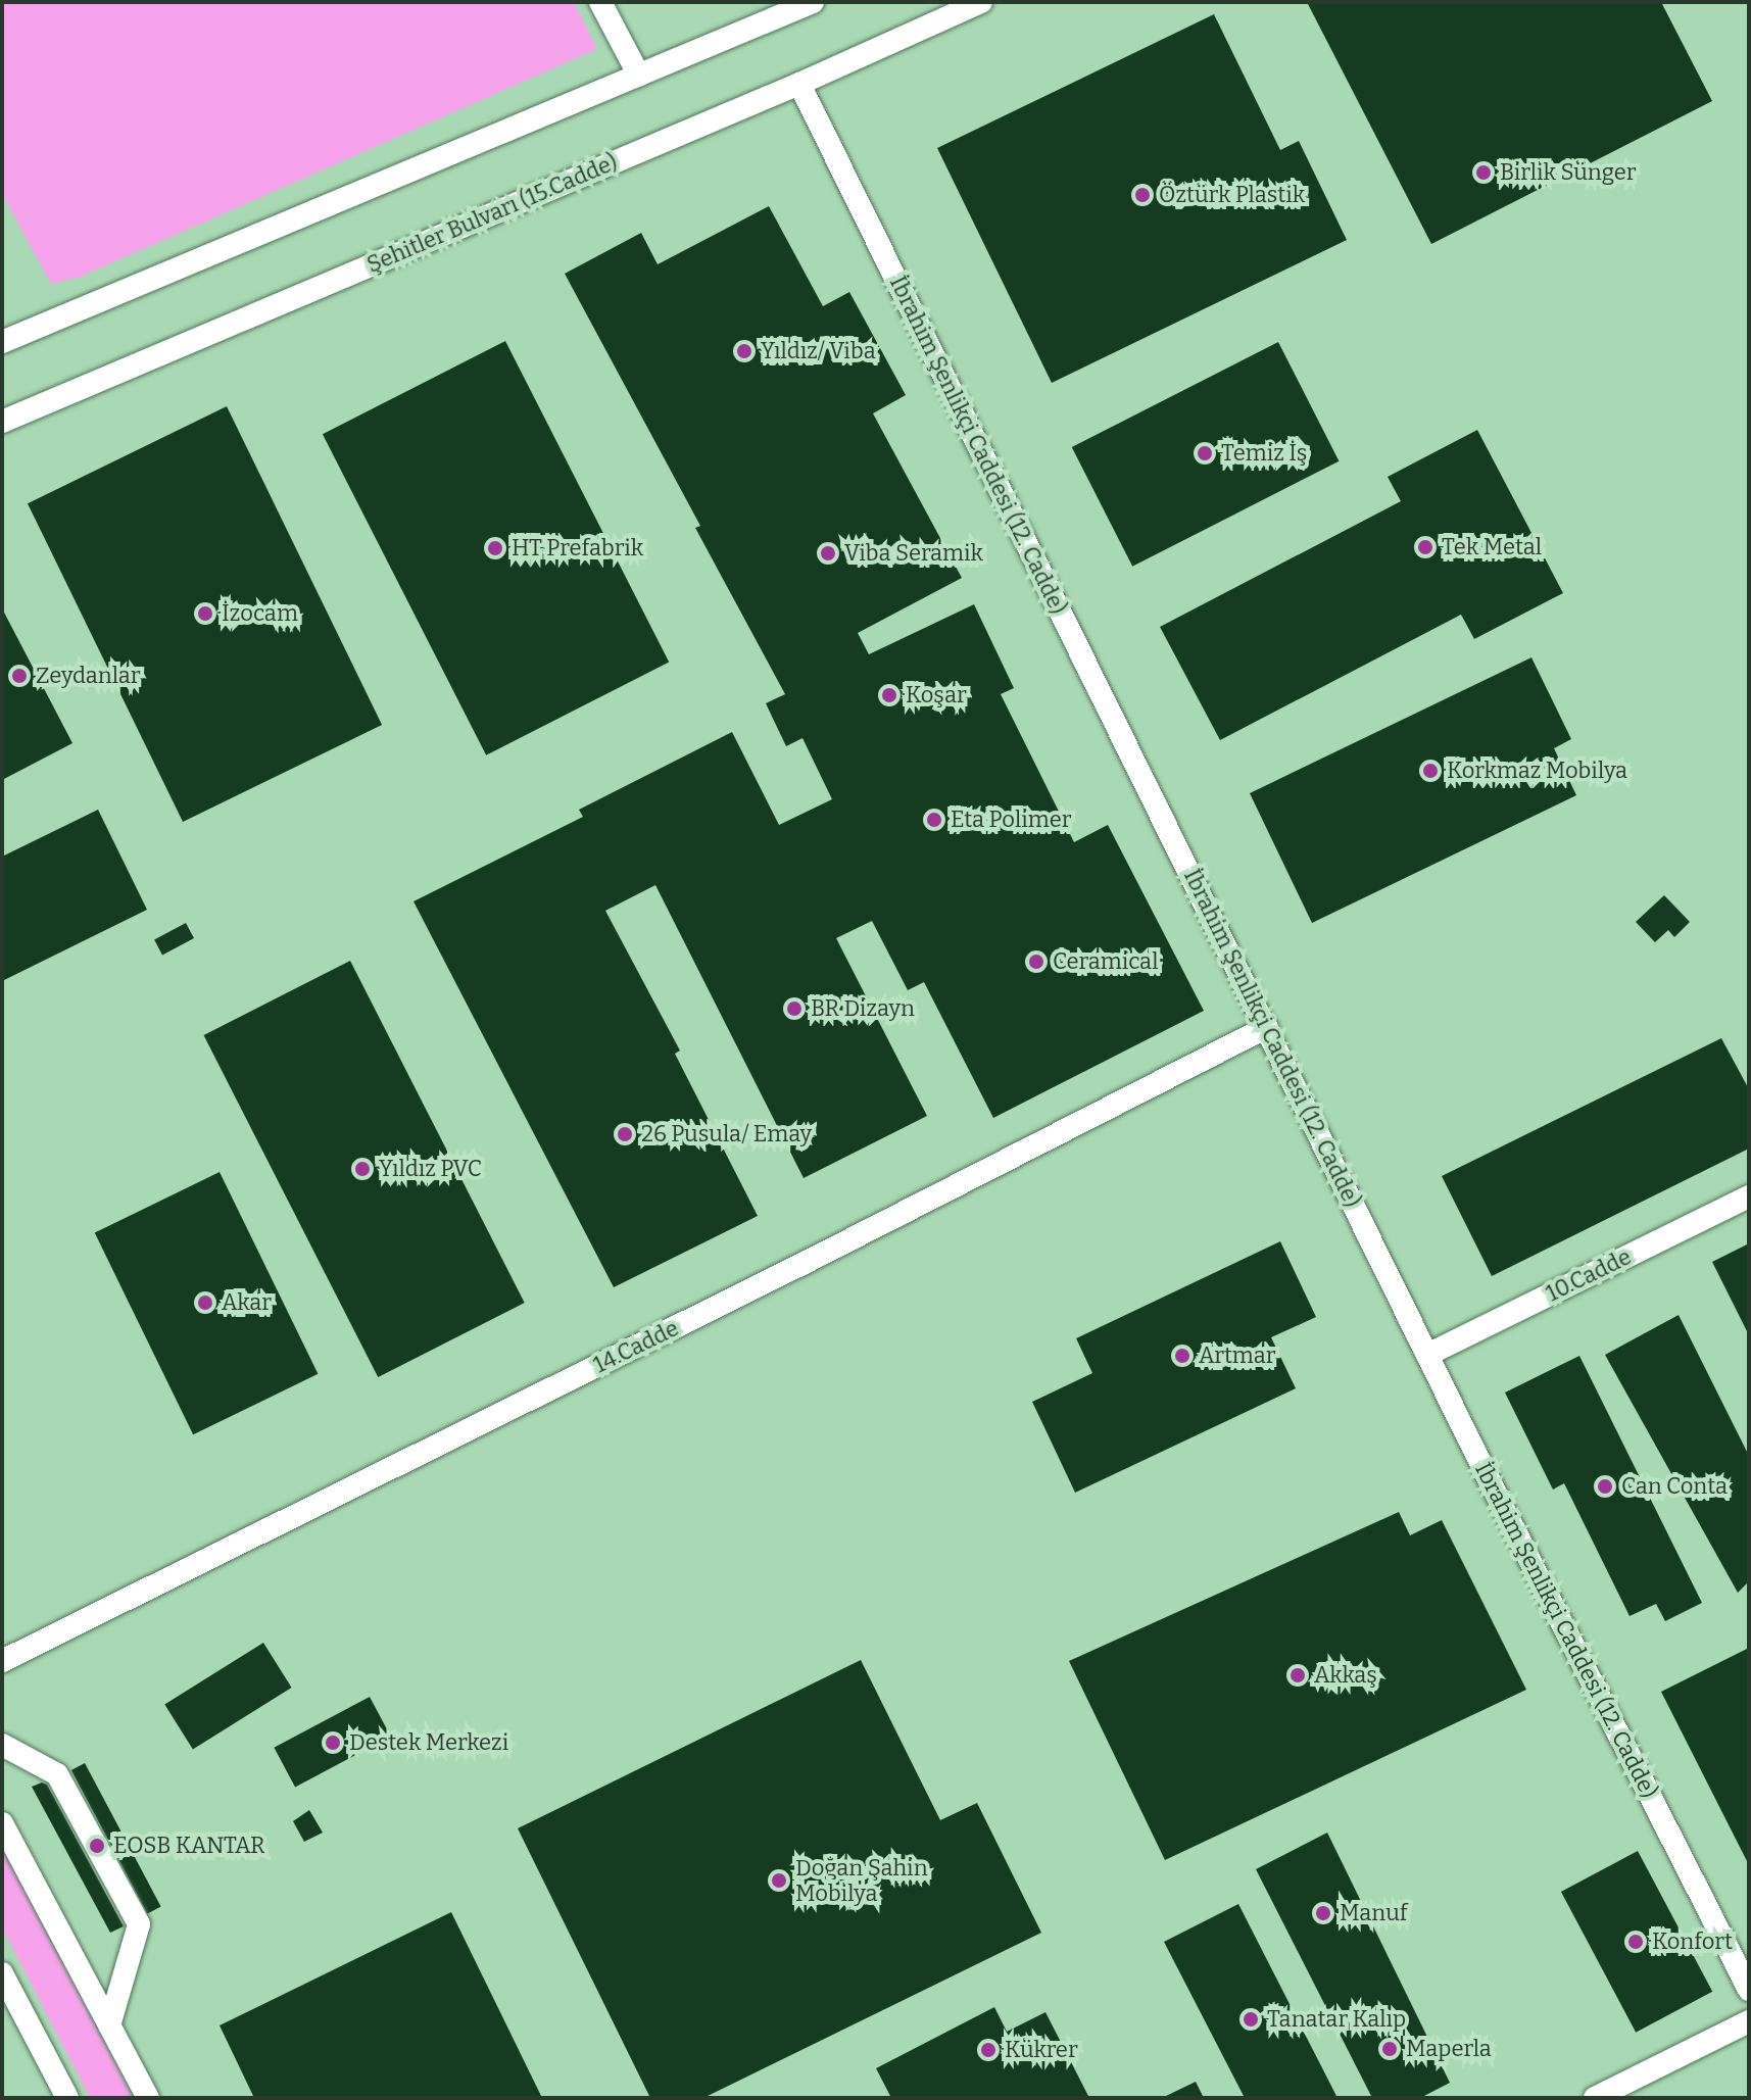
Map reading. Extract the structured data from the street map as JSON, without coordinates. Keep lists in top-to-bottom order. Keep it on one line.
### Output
{"streets":{"street":["Şehitler Bulvarı (15.Cadde)","İbrahim Şenlikçi Caddesi (12. Cadde)","10.Cadde","14.Cadde"]},"crossings":[["Şehitler Bulvarı (15.Cadde)","İbrahim Şenlikçi Caddesi (12. Cadde)"],["İbrahim Şenlikçi Caddesi (12. Cadde)","10.Cadde"],["İbrahim Şenlikçi Caddesi (12. Cadde)","14.Cadde"]],"places":["Birlik Sünger","Öztürk Plastik","Yıldız/ Viba","Temiz İş","Tek Metal","HT Prefabrik","Viba Seramik","İzocam","Zeydanlar","Koşar","Korkmaz Mobilya","Eta Polimer","Ceramical","BR Dizayn","26 Pusula/ Emay","Yıldız PVC","Akar","Artmar","Can Conta","Akkaş","Destek Merkezi","EOSB KANTAR","Doğan Şahin Mobilya","Manuf","Konfort","Tanatar Kalıp","Maperla","Kükrer"]}
